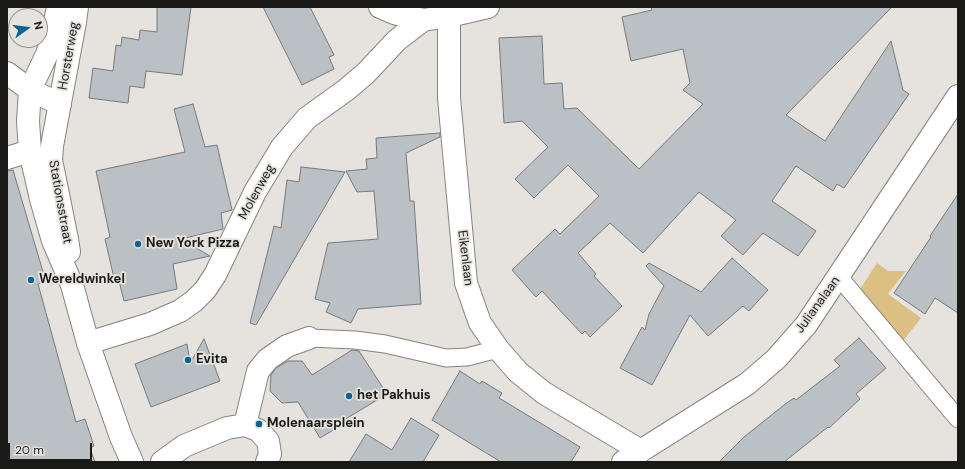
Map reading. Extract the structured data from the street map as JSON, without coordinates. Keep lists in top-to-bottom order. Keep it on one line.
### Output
{"streets":{"street":["Horsterweg","Molenweg","Stationsstraat","Eikenlaan","Julianalaan"]},"crossings":[["Horsterweg","Stationsstraat"],["Molenweg","Stationsstraat"],["Eikenlaan","Julianalaan"]],"places":["New York Pizza","Wereldwinkel","Evita","het Pakhuis","Molenaarsplein"],"scale_bar":"20 m","north":"right"}
